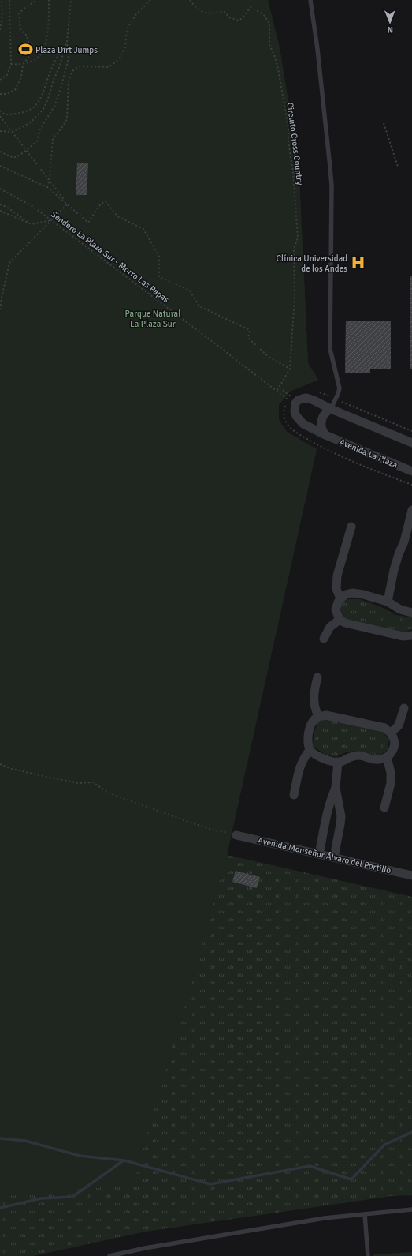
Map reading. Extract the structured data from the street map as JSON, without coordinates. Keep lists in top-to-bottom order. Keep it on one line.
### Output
{"streets":{"street":["Avenida La Plaza","Avenida Monseñor Álvaro del Portillo"],"path":["Circuito Cross Country","Sendero La Plaza Sur - Morro Las Papas"]},"parks":["Parque Natural La Plaza Sur"],"places":{"sports":["Plaza Dirt Jumps"],"hospital":["Clínica Universidad de los Andes"]},"north":"bottom"}
